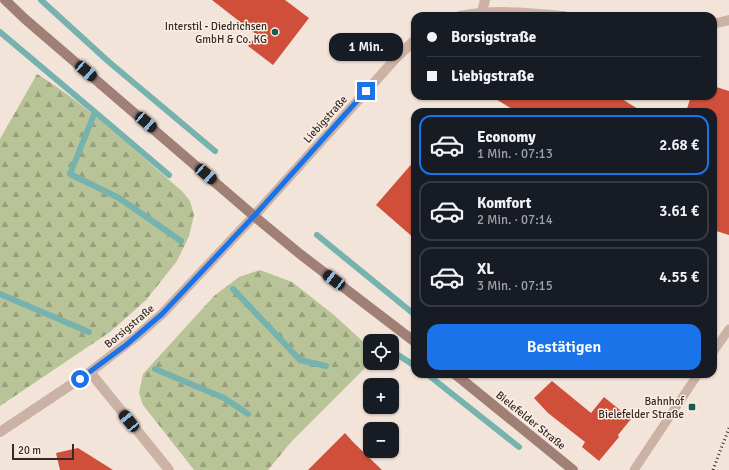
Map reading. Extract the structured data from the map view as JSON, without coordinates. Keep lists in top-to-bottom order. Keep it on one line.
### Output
{"streets":{"main road":["Bielefelder Straße"],"street":["Liebigstraße","Borsigstraße"]},"crossings":[["Liebigstraße","Borsigstraße"]],"places":{"other":["Interstil - Diedrichsen GmbH & Co. KG"],"transit":["Bahnhof Bielefelder Straße"]},"scale_bar":"20 m","page":{"banner":["Borsigstraße","Liebigstraße"],"bubble":"1 Min.","list":[{"name":"Economy","note":"1 Min. · 07:13","value":"2.68 €"},{"name":"Komfort","note":"2 Min. · 07:14","value":"3.61 €"},{"name":"XL","note":"3 Min. · 07:15","value":"4.55 €"}],"buttons":"Bestätigen","map_buttons":["+","−"],"scale":"20 m"}}
